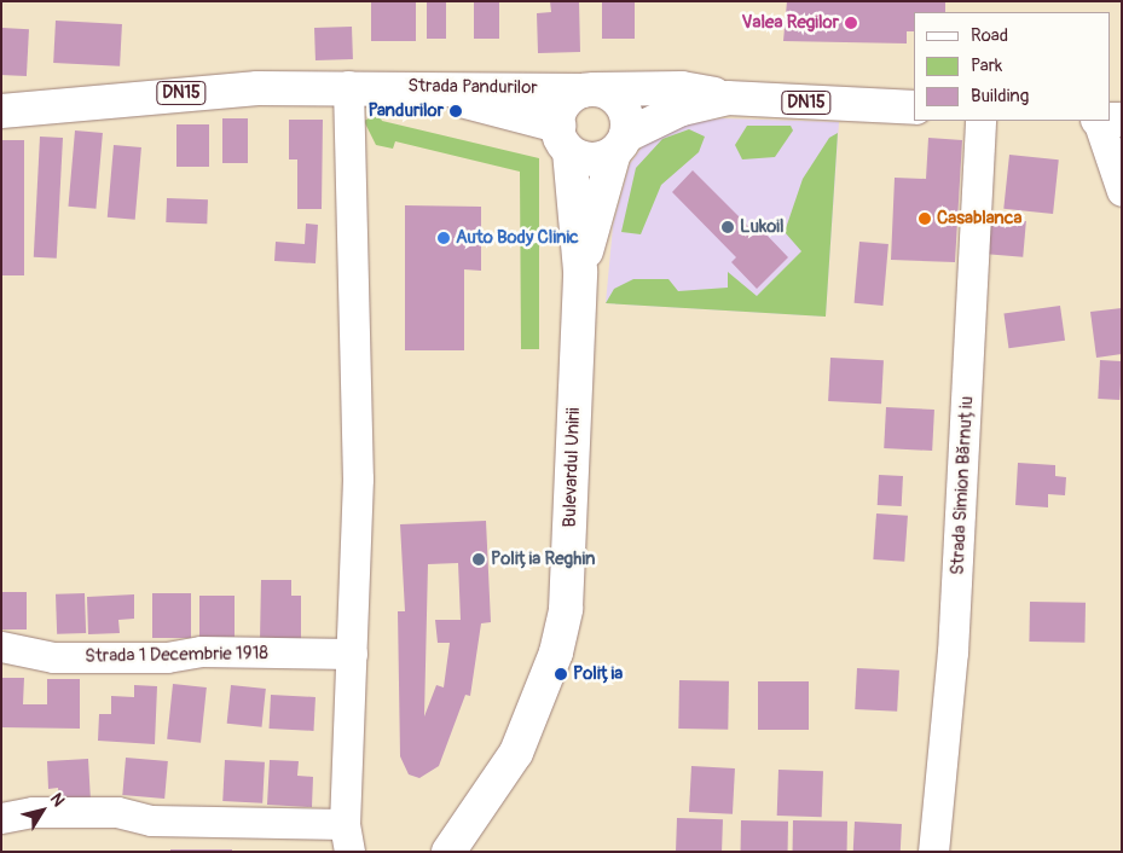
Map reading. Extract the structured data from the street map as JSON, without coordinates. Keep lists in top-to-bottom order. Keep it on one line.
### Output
{"streets":{"main road":["Strada Pandurilor","DN15","Bulevardul Unirii"],"street":["Strada Simion Bărnuțiu","Strada 1 Decembrie 1918"]},"crossings":[["Strada Pandurilor","DN15"],["Strada Pandurilor","Bulevardul Unirii"],["DN15","Bulevardul Unirii"]],"places":["Valea Regilor","Pandurilor","Casablanca","Lukoil","Auto Body Clinic","Poliția Reghin","Poliția"],"legend":["Road","Park","Building"],"north":"top right"}
